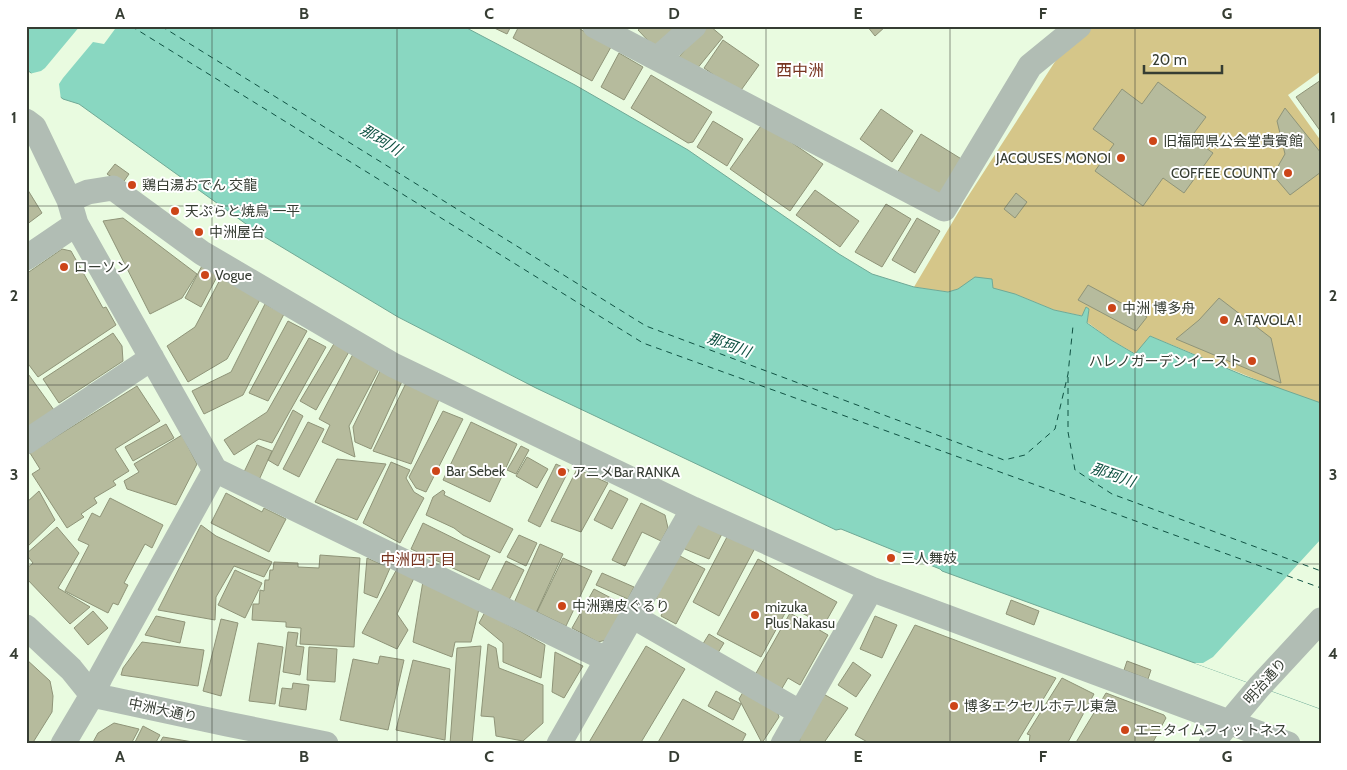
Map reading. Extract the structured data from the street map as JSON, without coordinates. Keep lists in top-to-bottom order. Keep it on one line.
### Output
{"streets":{"street":["明治通り","中洲大通り"]},"districts":["西中洲","中洲四丁目"],"water":["那珂川"],"places":["旧福岡県公会堂貴賓館","JACQUSES MONOI","COFFEE COUNTY","鶏白湯おでん 交龍","天ぷらと焼鳥 一平","中洲屋台","ローソン","Vogue","中洲 博多舟","A TAVOLA !","ハレノガーデンイースト","Bar Sebek","アニメBar RANKA","三人舞妓","中洲鶏皮ぐるり","mizuka Plus Nakasu","博多エクセルホテル東急","エニタイムフィットネス"],"scale_bar":"20 m","grid":{"columns":["A","B","C","D","E","F","G"],"rows":["1","2","3","4"]}}
